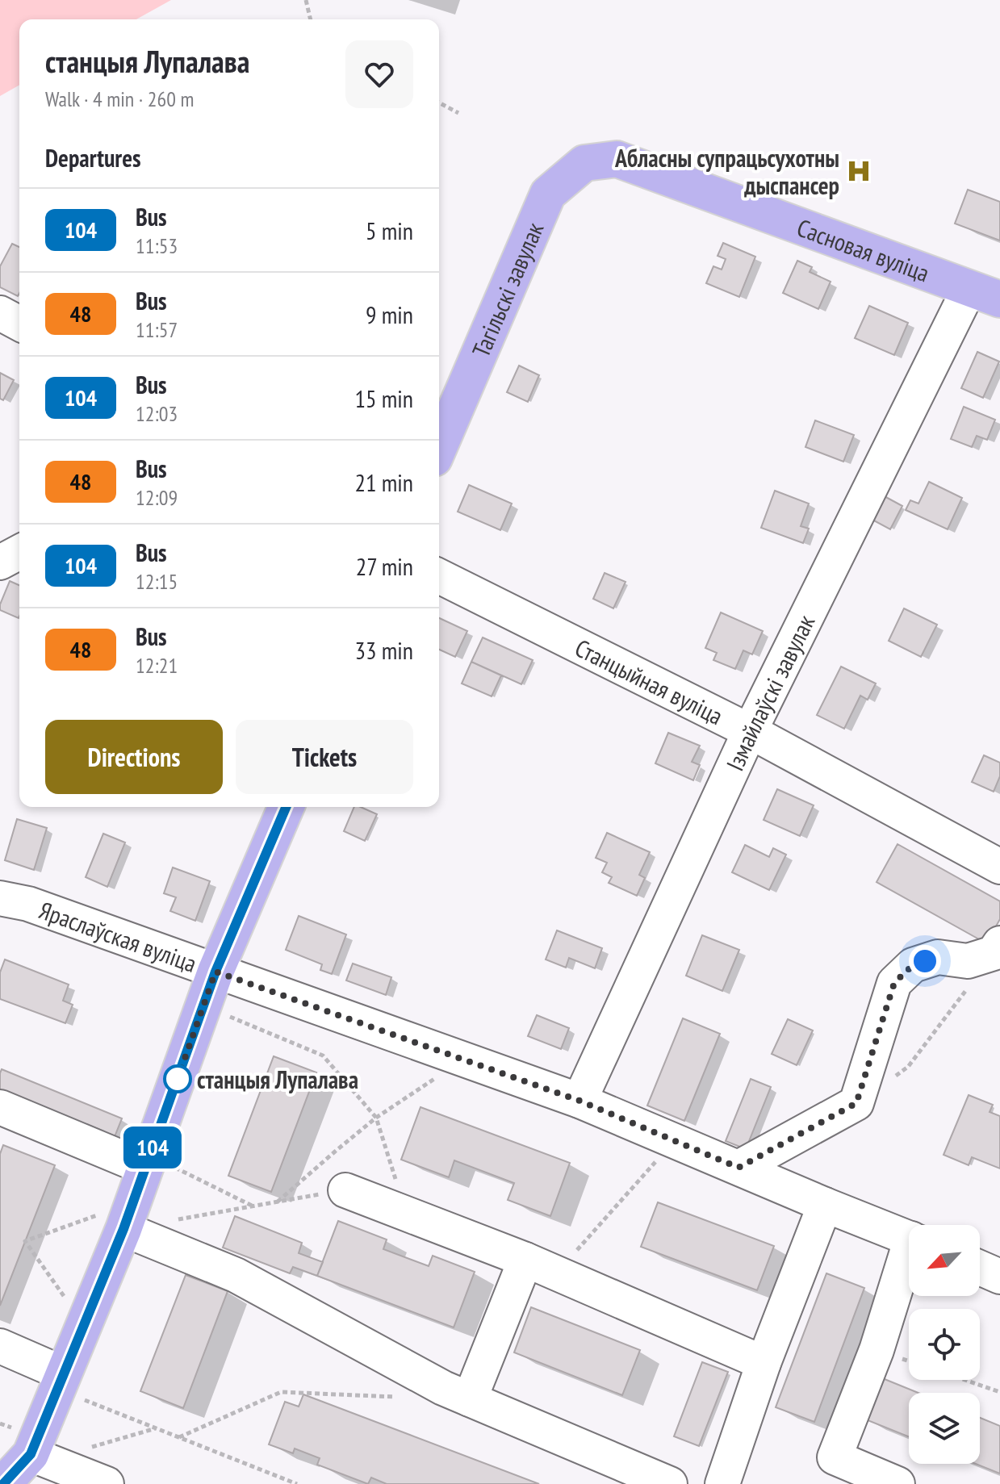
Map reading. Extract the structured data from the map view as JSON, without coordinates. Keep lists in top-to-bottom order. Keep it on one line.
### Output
{"streets":{"main road":["Сасновая вуліца","Тагільскі завулак"],"street":["Станцыйная вуліца","Ізмайлаўскі завулак","Яраслаўская вуліца"]},"crossings":[["Сасновая вуліца","Тагільскі завулак"],["Сасновая вуліца","Ізмайлаўскі завулак"],["Станцыйная вуліца","Ізмайлаўскі завулак"],["Ізмайлаўскі завулак","Яраслаўская вуліца"]],"places":{"hospital":["Абласны супрацьсухотны дыспансер"],"other":["станцыя Лупалава"]},"lines":["bus line 104"],"north":"bottom left","page":{"on_map":"104","heading":[["станцыя Лупалава","Walk · 4 min · 260 m"],"Departures"],"list":[{"mark":"104","name":"Bus","note":"11:53","value":"5 min"},{"mark":"48","name":"Bus","note":"11:57","value":"9 min"},{"mark":"104","name":"Bus","note":"12:03","value":"15 min"},{"mark":"48","name":"Bus","note":"12:09","value":"21 min"},{"mark":"104","name":"Bus","note":"12:15","value":"27 min"},{"mark":"48","name":"Bus","note":"12:21","value":"33 min"}],"buttons":["Directions","Tickets"]}}
